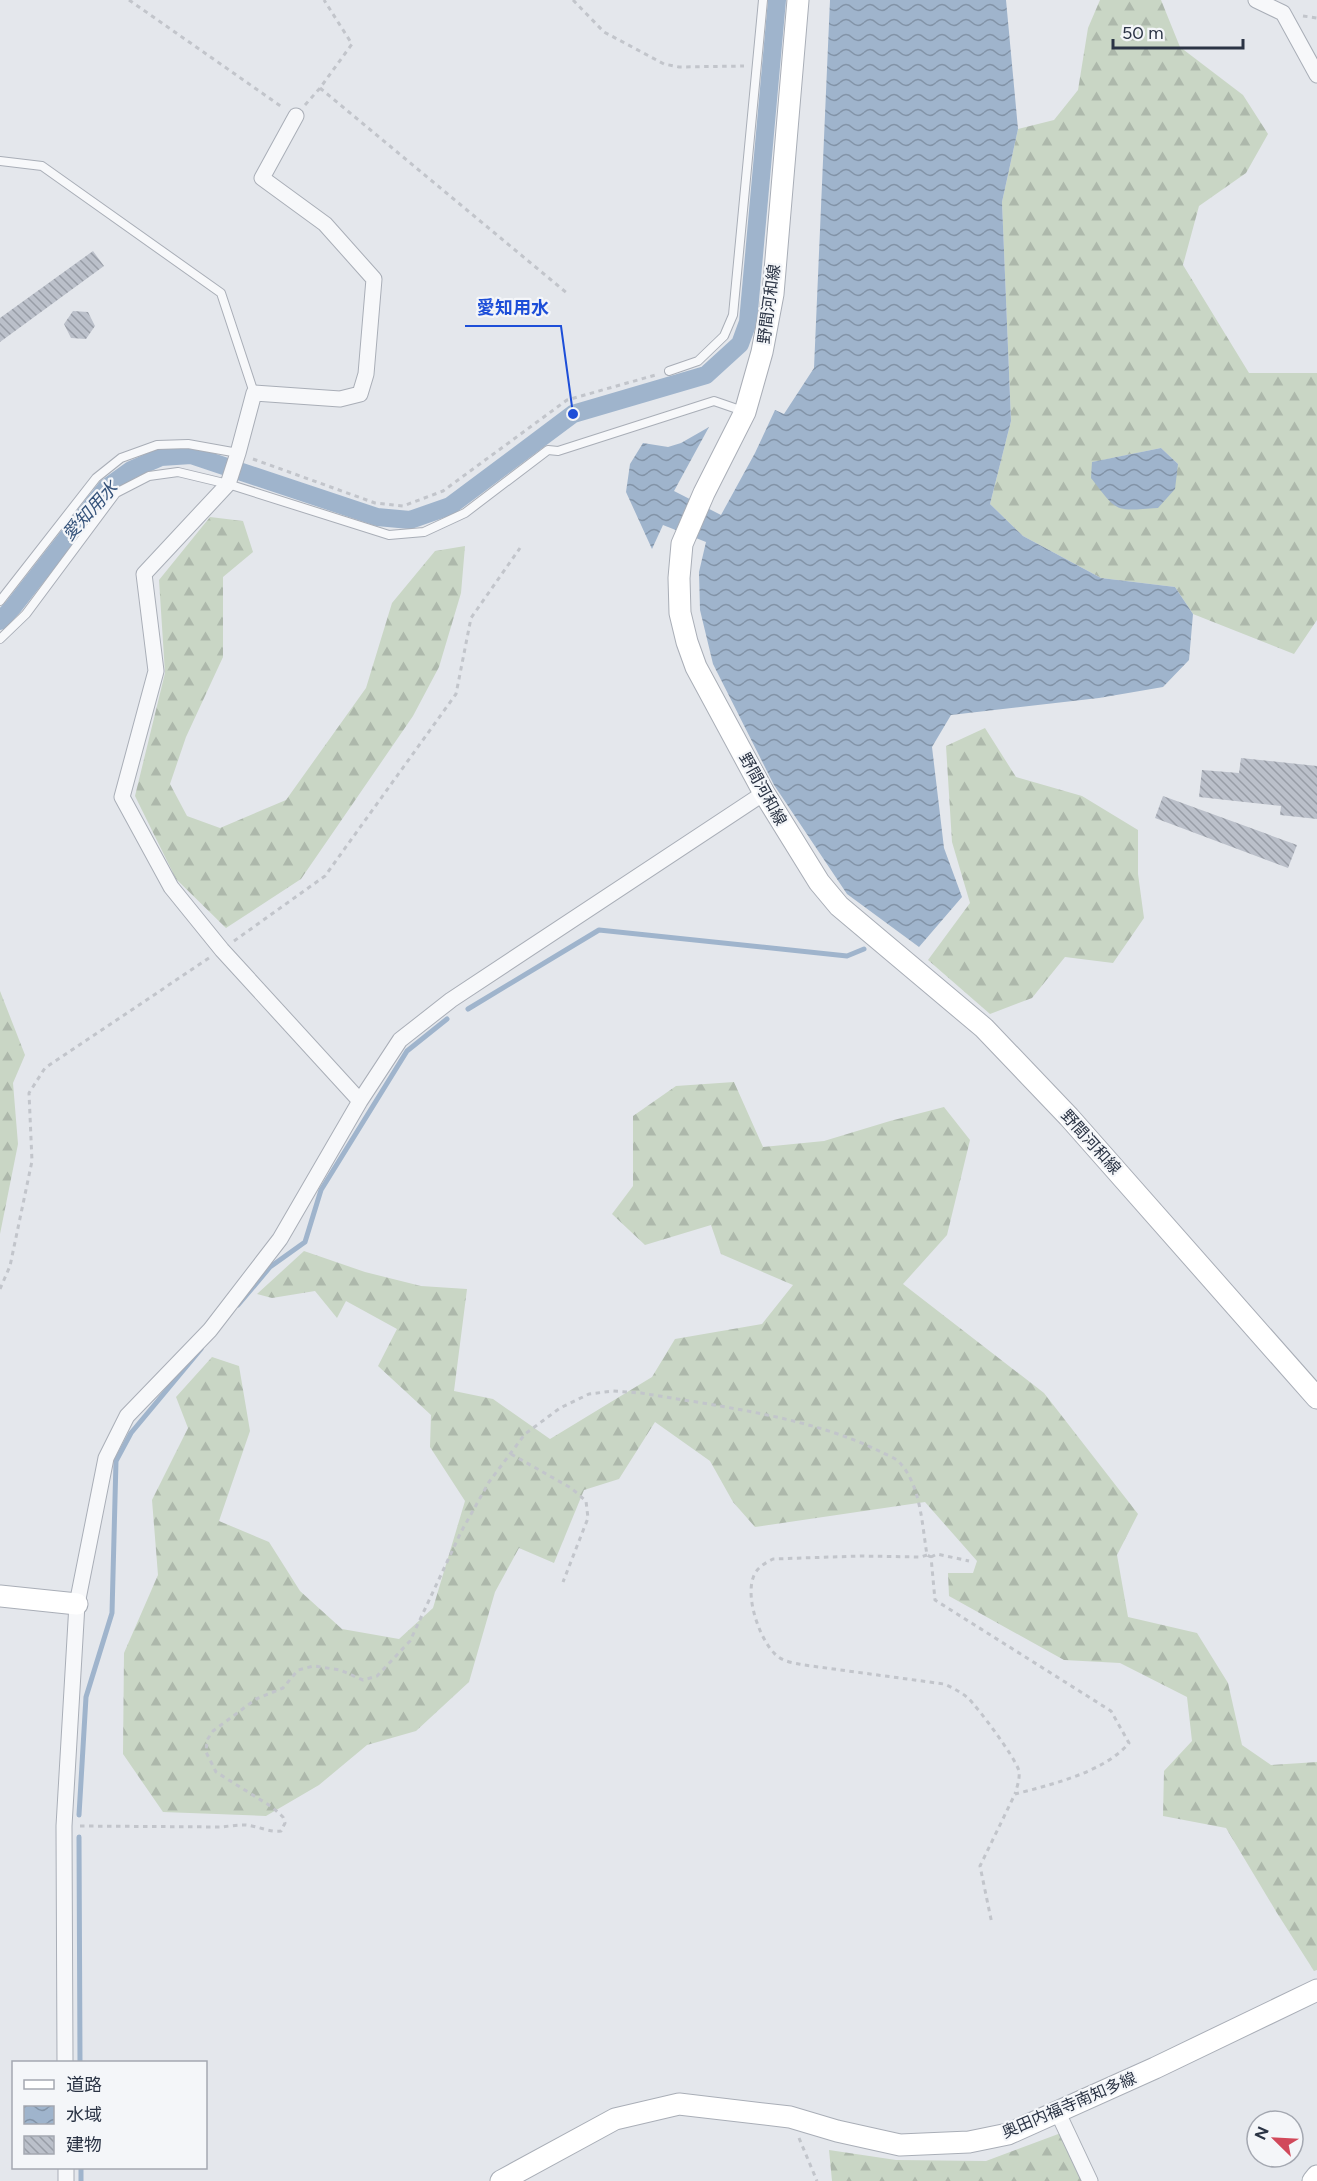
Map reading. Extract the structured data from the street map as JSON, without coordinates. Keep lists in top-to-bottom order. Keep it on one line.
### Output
{"streets":{"main road":["野間河和線","奥田内福寺南知多線"]},"water":["愛知用水"],"places":["愛知用水"],"legend":["道路","水域","建物"],"scale_bar":"50 m","north":"top left"}
